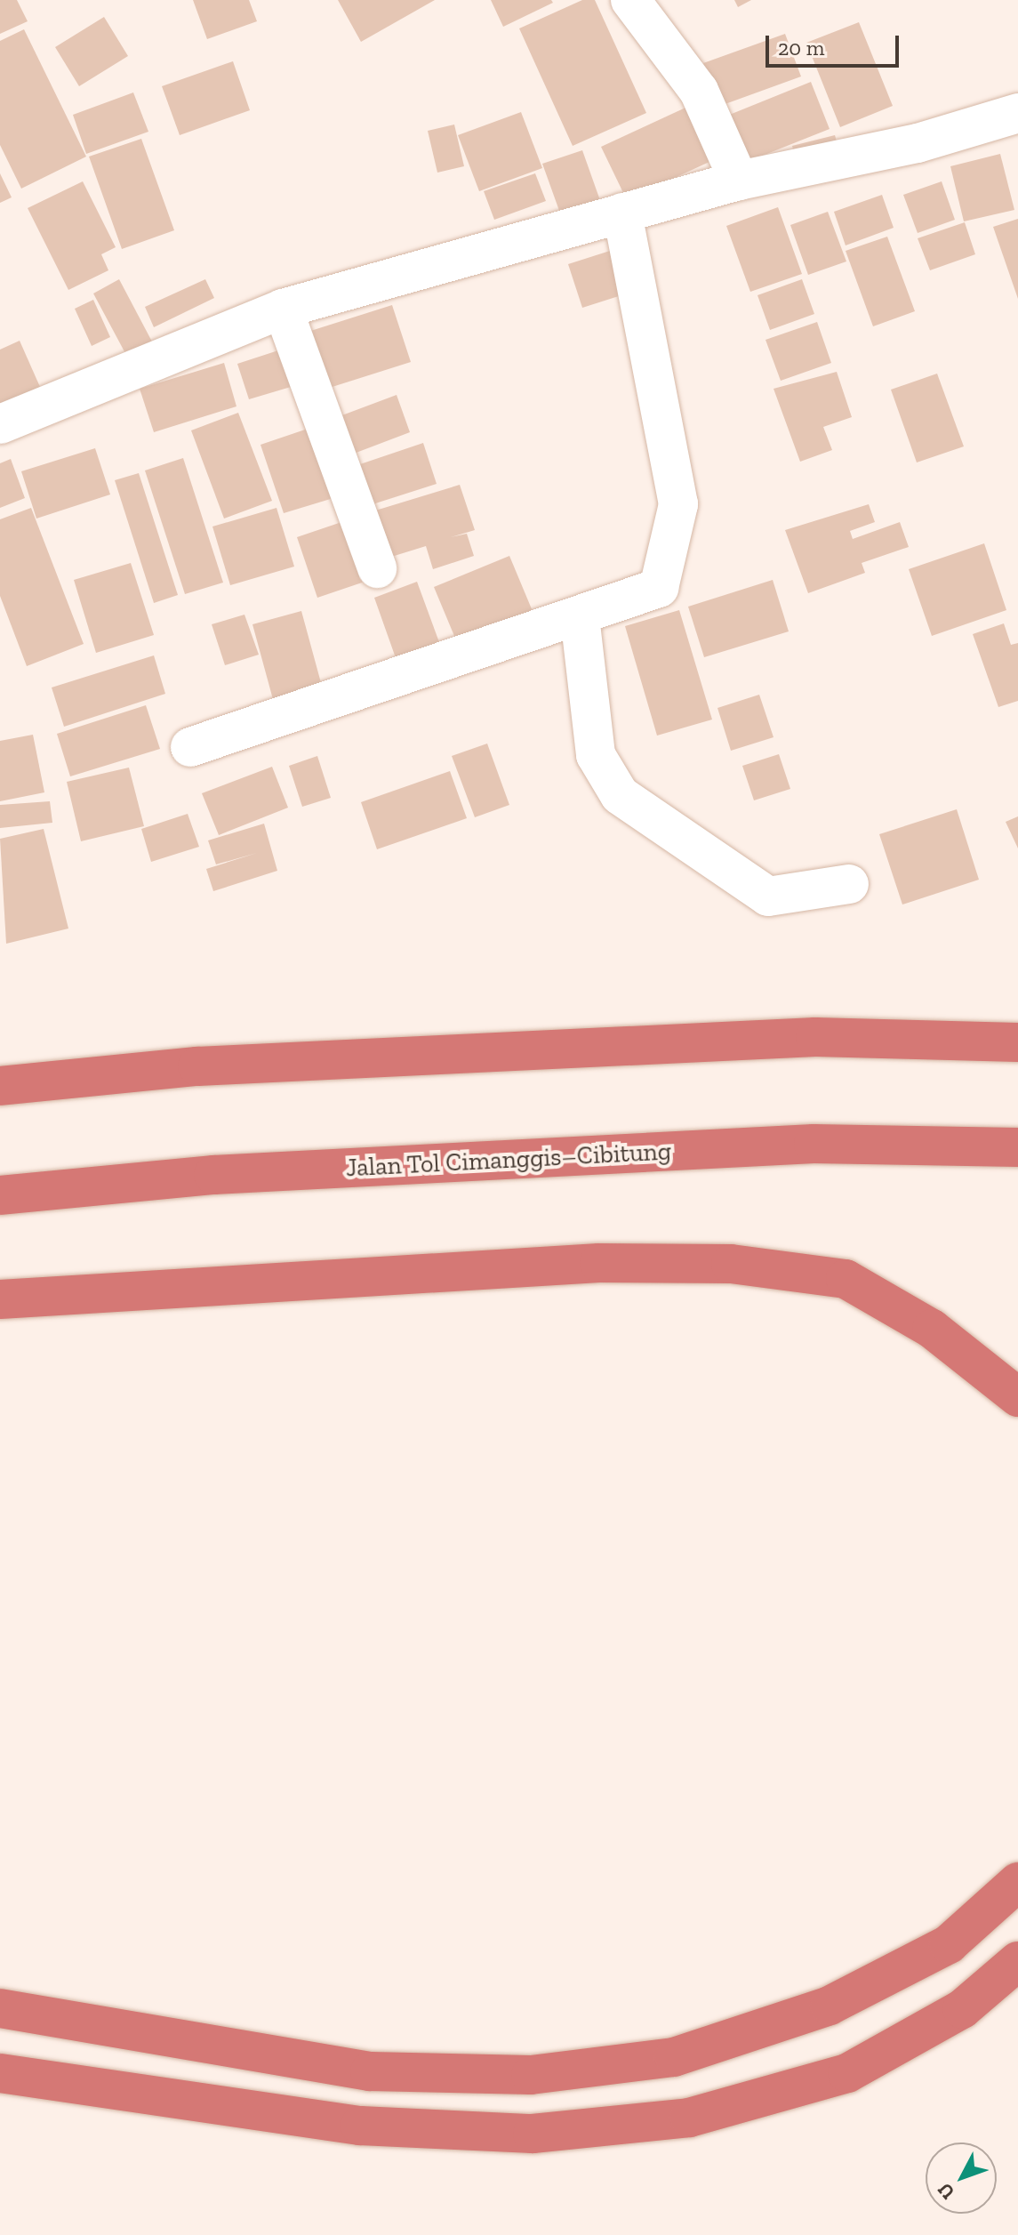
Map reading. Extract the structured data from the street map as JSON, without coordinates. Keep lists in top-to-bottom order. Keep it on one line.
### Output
{"streets":{"highway":["Jalan Tol Cimanggis–Cibitung"]},"scale_bar":"20 m","north":"bottom left"}
